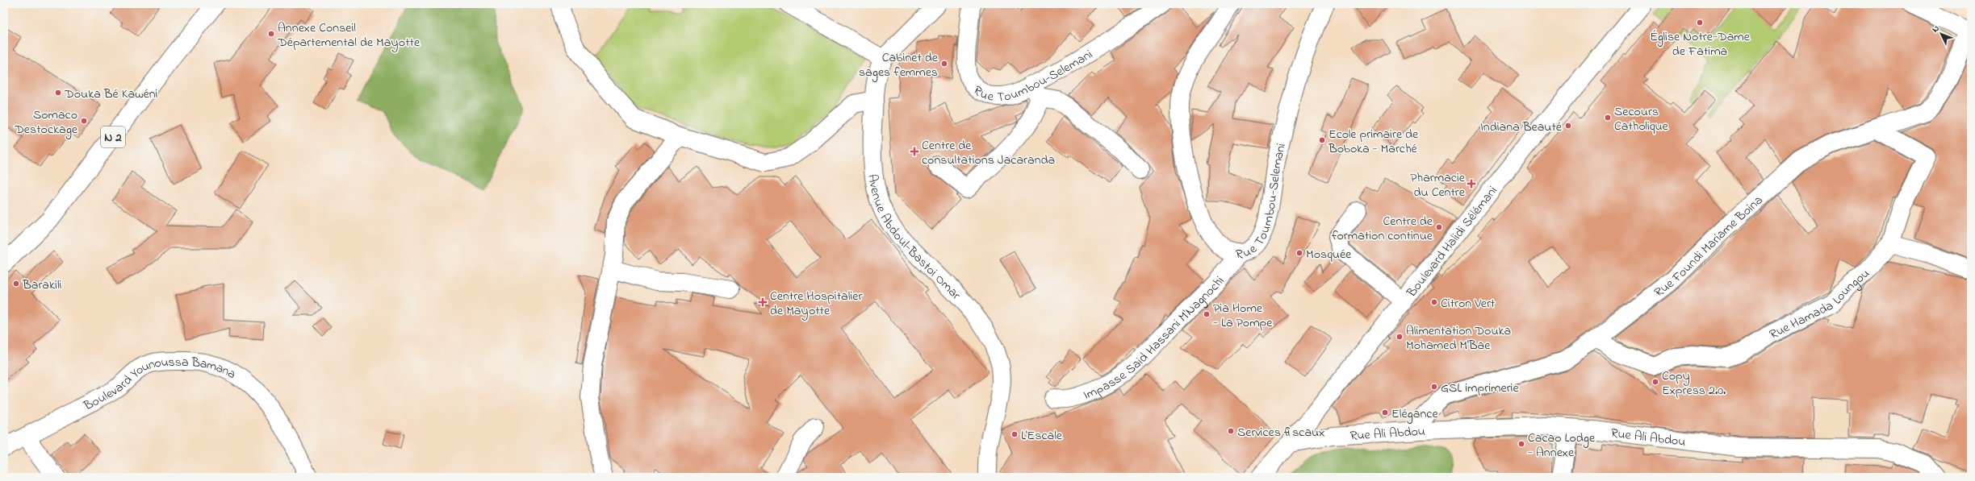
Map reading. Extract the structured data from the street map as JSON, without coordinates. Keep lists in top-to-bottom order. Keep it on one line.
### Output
{"streets":{"street":["Rue Toumbou-Selemani","N 2","Avenue Abdoul-Bastoi Omar","Boulevard Halidi Sélémani","Rue Foundi Mariame Boina","Rue Hamada Loungou","Impasse Said Hassani M'Nagnochi","Boulevard Younoussa Bamana","Rue Ali Abdou"]},"crossings":[["Rue Toumbou-Selemani","Impasse Said Hassani M'Nagnochi"],["Boulevard Halidi Sélémani","Rue Ali Abdou"],["Rue Foundi Mariame Boina","Rue Hamada Loungou"],["Rue Foundi Mariame Boina","Rue Ali Abdou"]],"places":{"other":["Église Notre-Dame de Fatima","Annexe Conseil Départemental de Mayotte","Cabinet de sages femmes","Douka Bé Kawéni","Secours Catholique","Somaco Destockage","Indiana Beauté","Ecole primaire de Boboka - Marché","Centre de formation continue","Mosquée","Barakili","Citron Vert","Pia Home - La Pompe","Alimentation Douka Mohamed M'Bae","Copy Express 2.0.","GSL imprimerie","Elégance","Services fiscaux","L'Escale","Cacao Lodge - Annexe"],"health":["Centre de consultations Jacaranda","Pharmacie du Centre","Centre Hospitalier de Mayotte"]},"north":"top left"}
